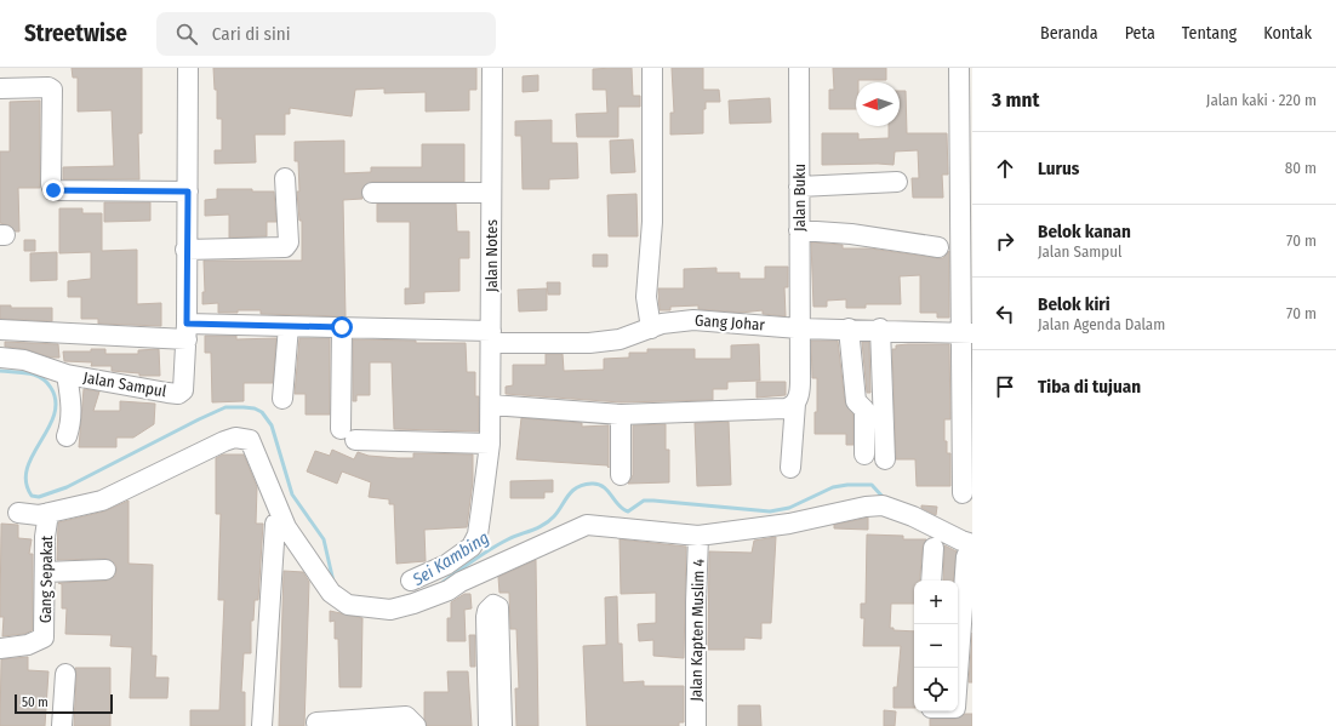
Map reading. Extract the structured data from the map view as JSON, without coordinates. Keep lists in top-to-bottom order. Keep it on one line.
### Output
{"streets":{"street":["Jalan Buku","Jalan Notes","Gang Johar","Jalan Sampul","Gang Sepakat","Jalan Kapten Muslim 4"]},"crossings":[["Jalan Buku","Gang Johar"],["Jalan Notes","Gang Johar"],["Gang Johar","Jalan Sampul"],["Gang Sepakat","Jalan Kapten Muslim 4"]],"water":["Sei Kambing"],"scale_bar":"50 m","north":"left","page":{"header":"Streetwise","search":"Cari di sini","nav":["Beranda","Peta","Tentang","Kontak"],"heading":["3 mnt","Jalan kaki · 220 m"],"list":[["Lurus","80 m"],["Belok kanan","Jalan Sampul","70 m"],["Belok kiri","Jalan Agenda Dalam","70 m"],"Tiba di tujuan"],"map_buttons":["+","−"],"scale":"50 m"}}
